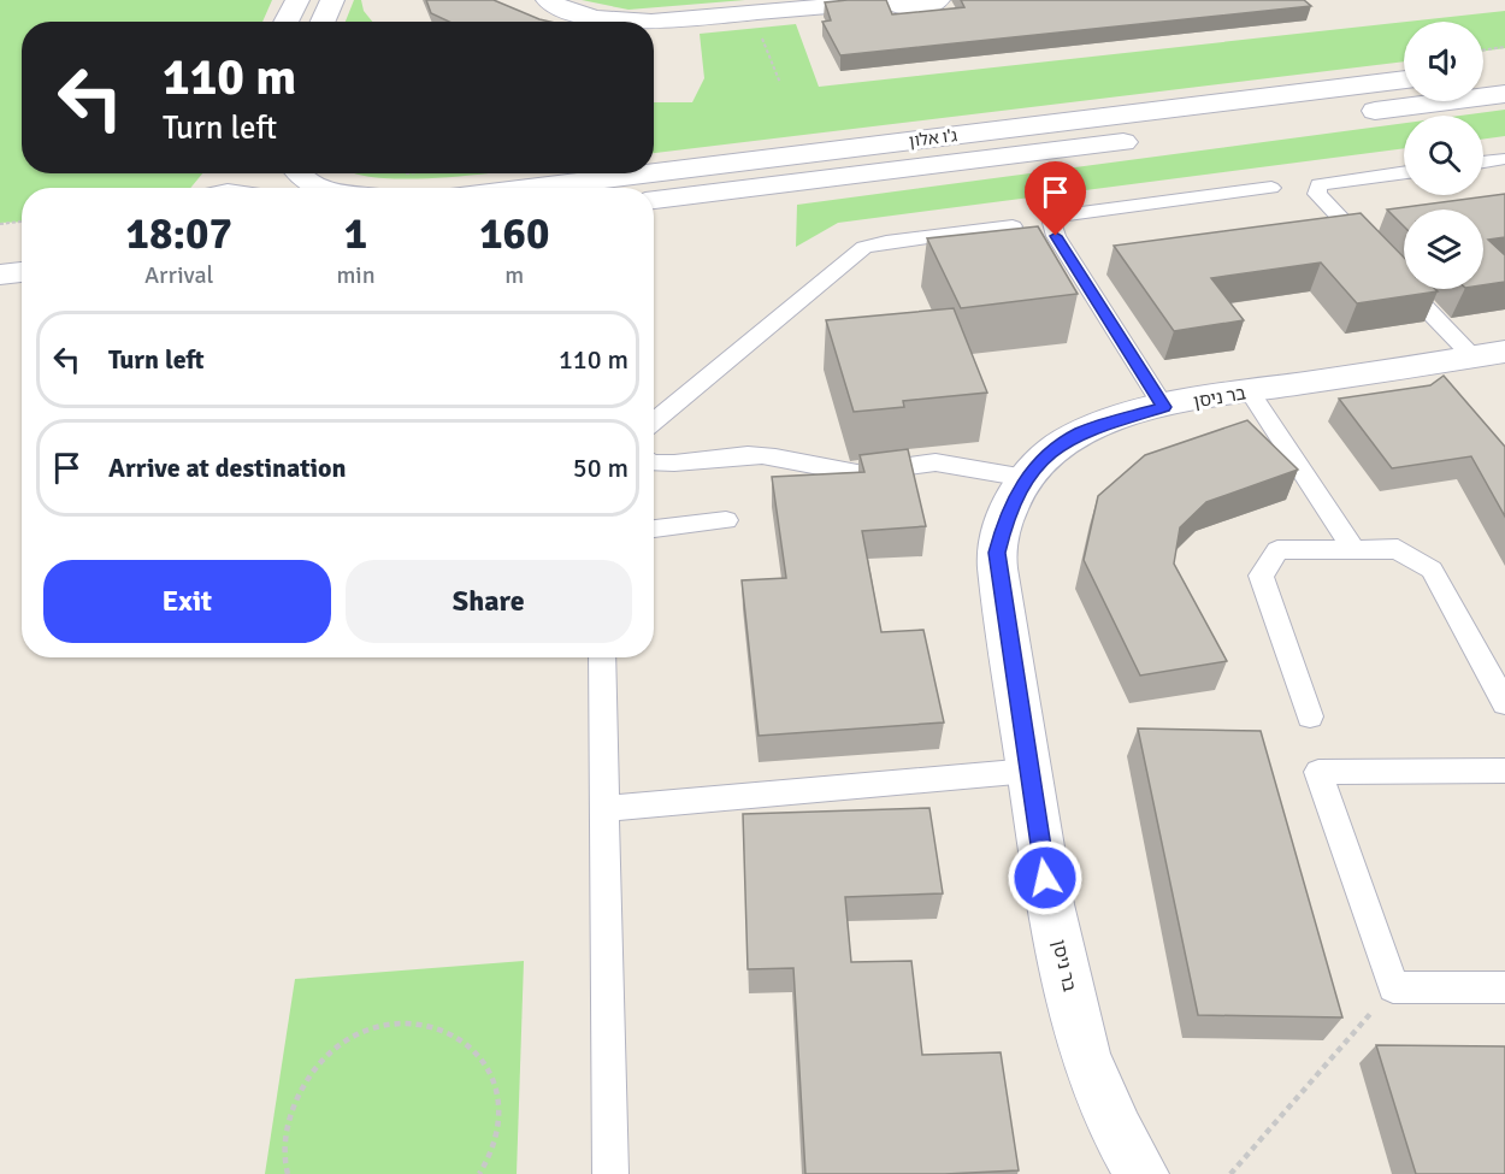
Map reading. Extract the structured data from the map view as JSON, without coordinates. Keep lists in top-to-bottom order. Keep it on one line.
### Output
{"streets":{"main road":["ג'ו אלון","בר ניסן"]},"page":{"turn":["110 m","Turn left"],"eta":["18:07","Arrival","1","min","160","m"],"list":[{"name":"Turn left","value":"110 m"},{"name":"Arrive at destination","value":"50 m"}],"buttons":["Exit","Share"]}}
